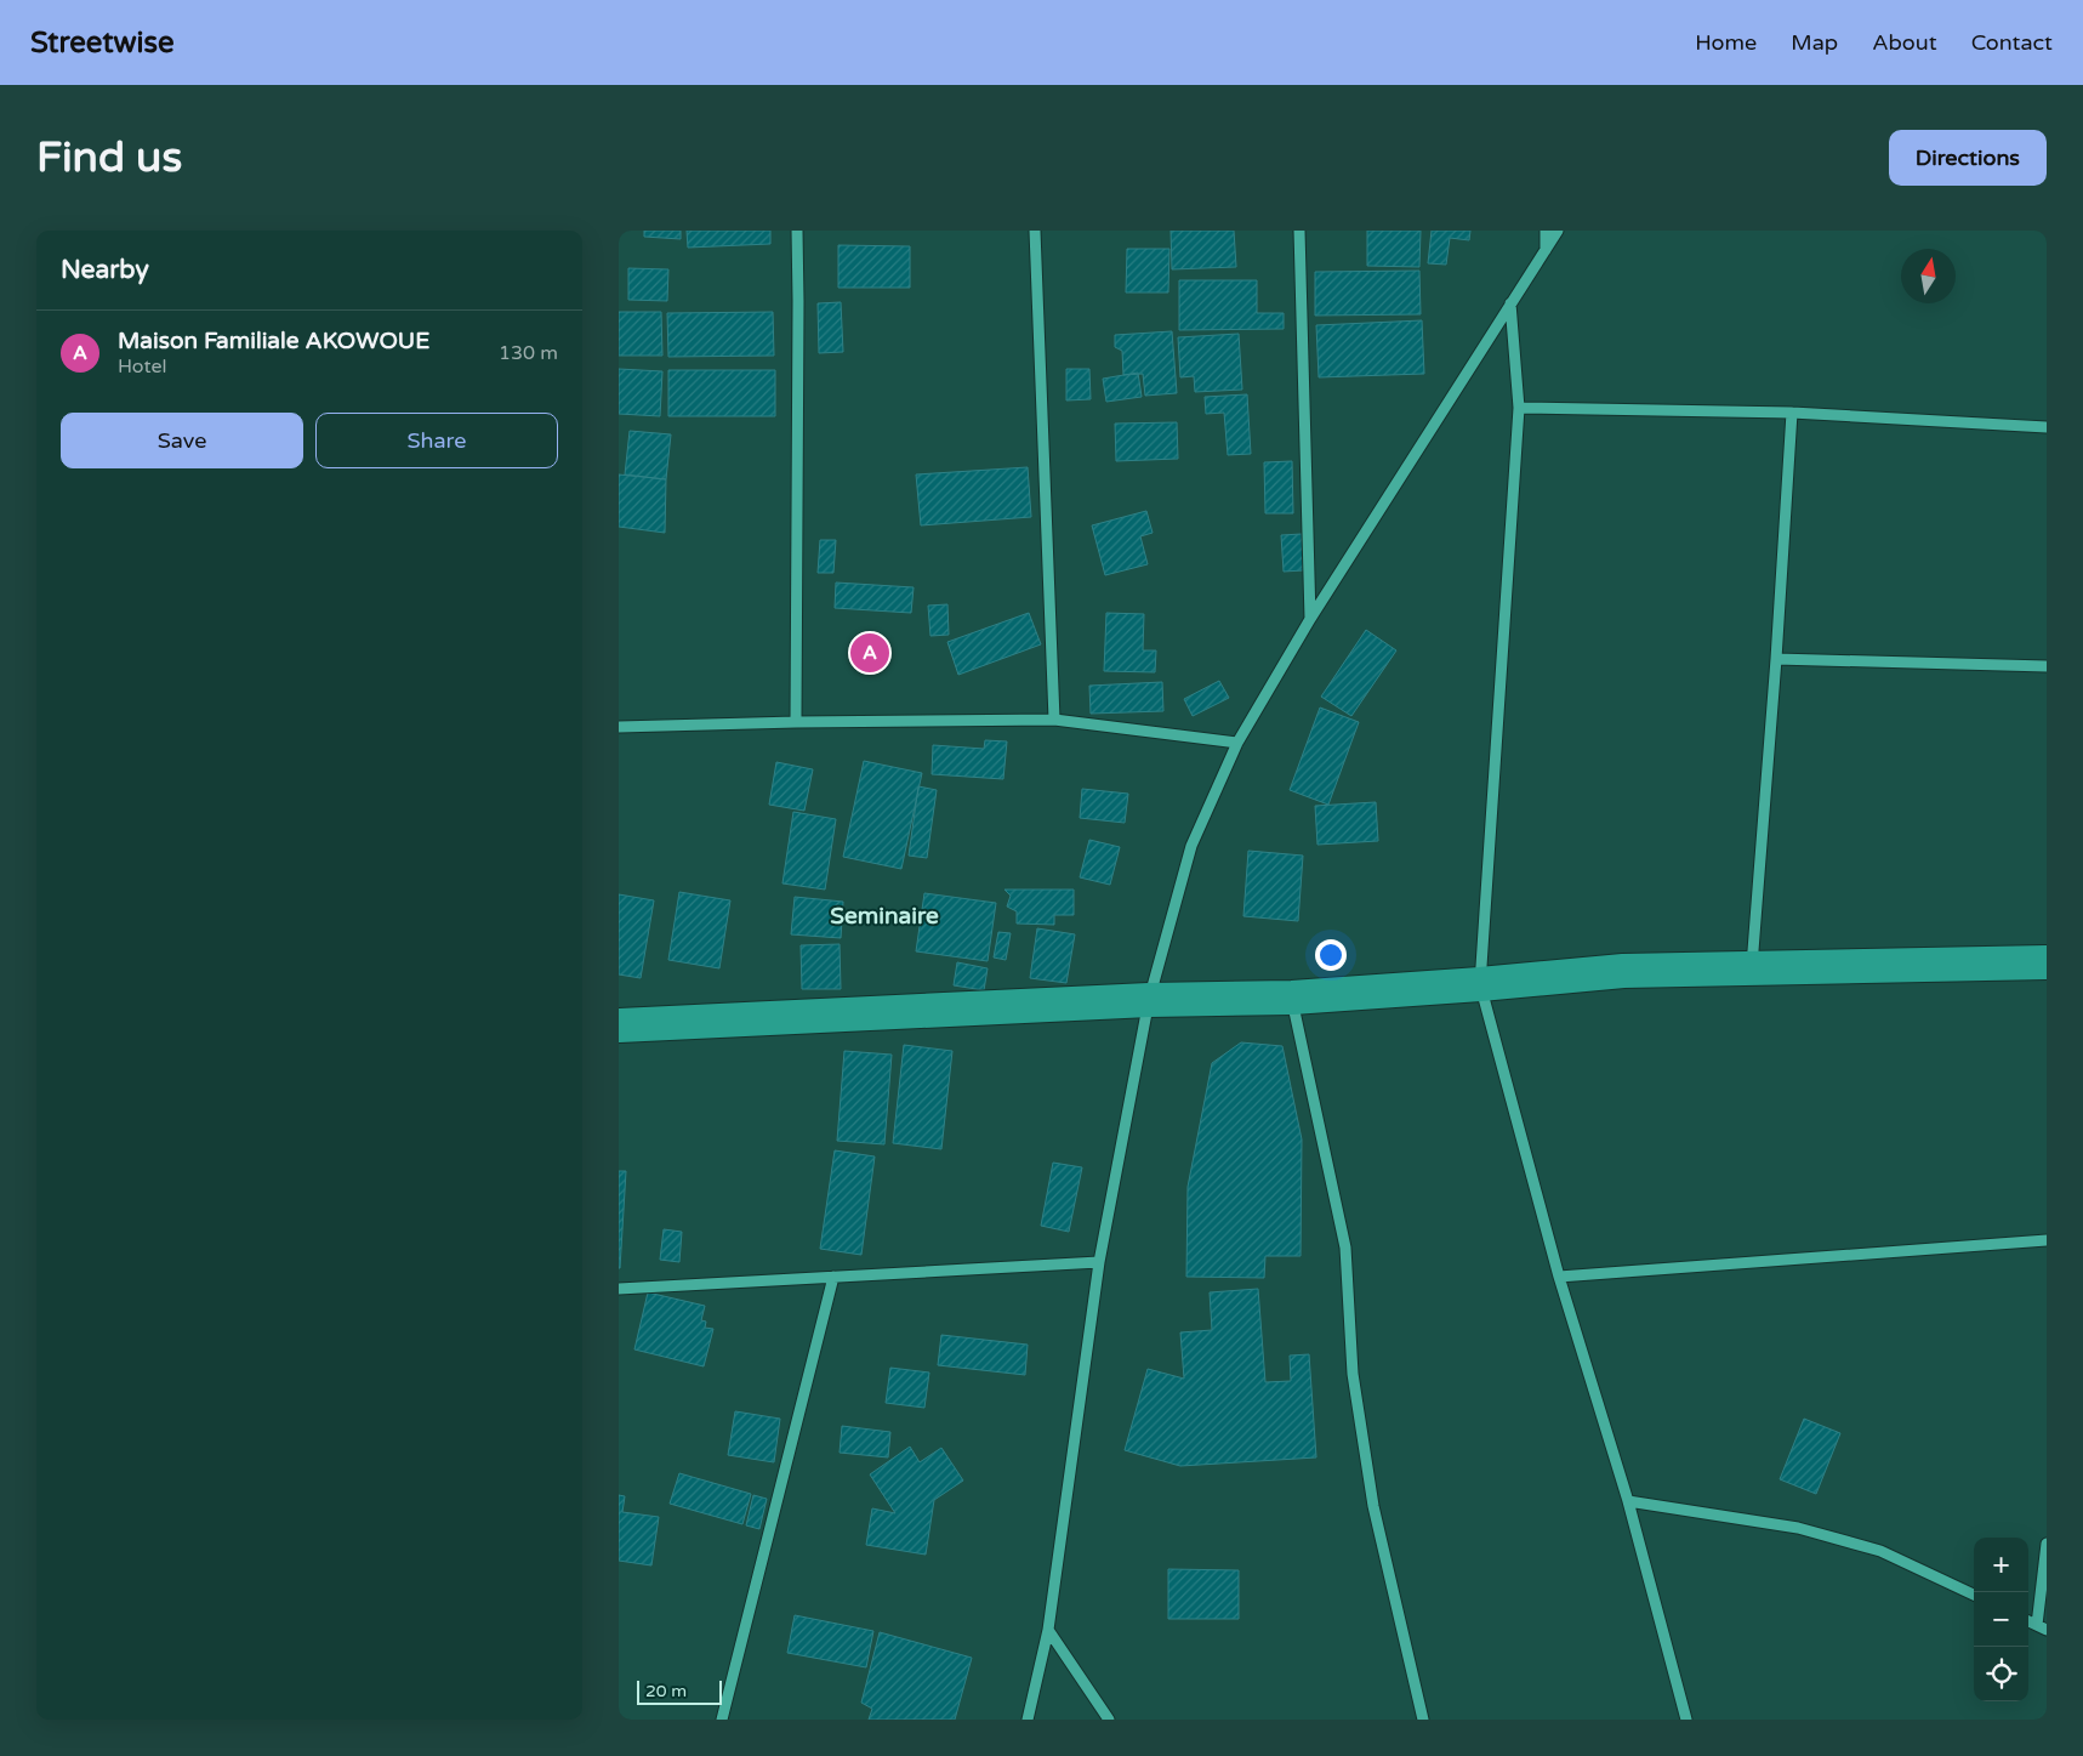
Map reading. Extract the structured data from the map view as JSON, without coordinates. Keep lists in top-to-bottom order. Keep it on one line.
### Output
{"districts":["Seminaire"],"scale_bar":"20 m","north":"top","page":{"header":"Streetwise","nav":["Home","Map","About","Contact"],"buttons":["Directions",["Save","Share"]],"title":"Find us","heading":"Nearby","list":[{"mark":"A","name":"Maison Familiale AKOWOUE","note":"Hotel","value":"130 m"}],"pins":"A","map_buttons":["+","−"],"scale":"20 m"}}
